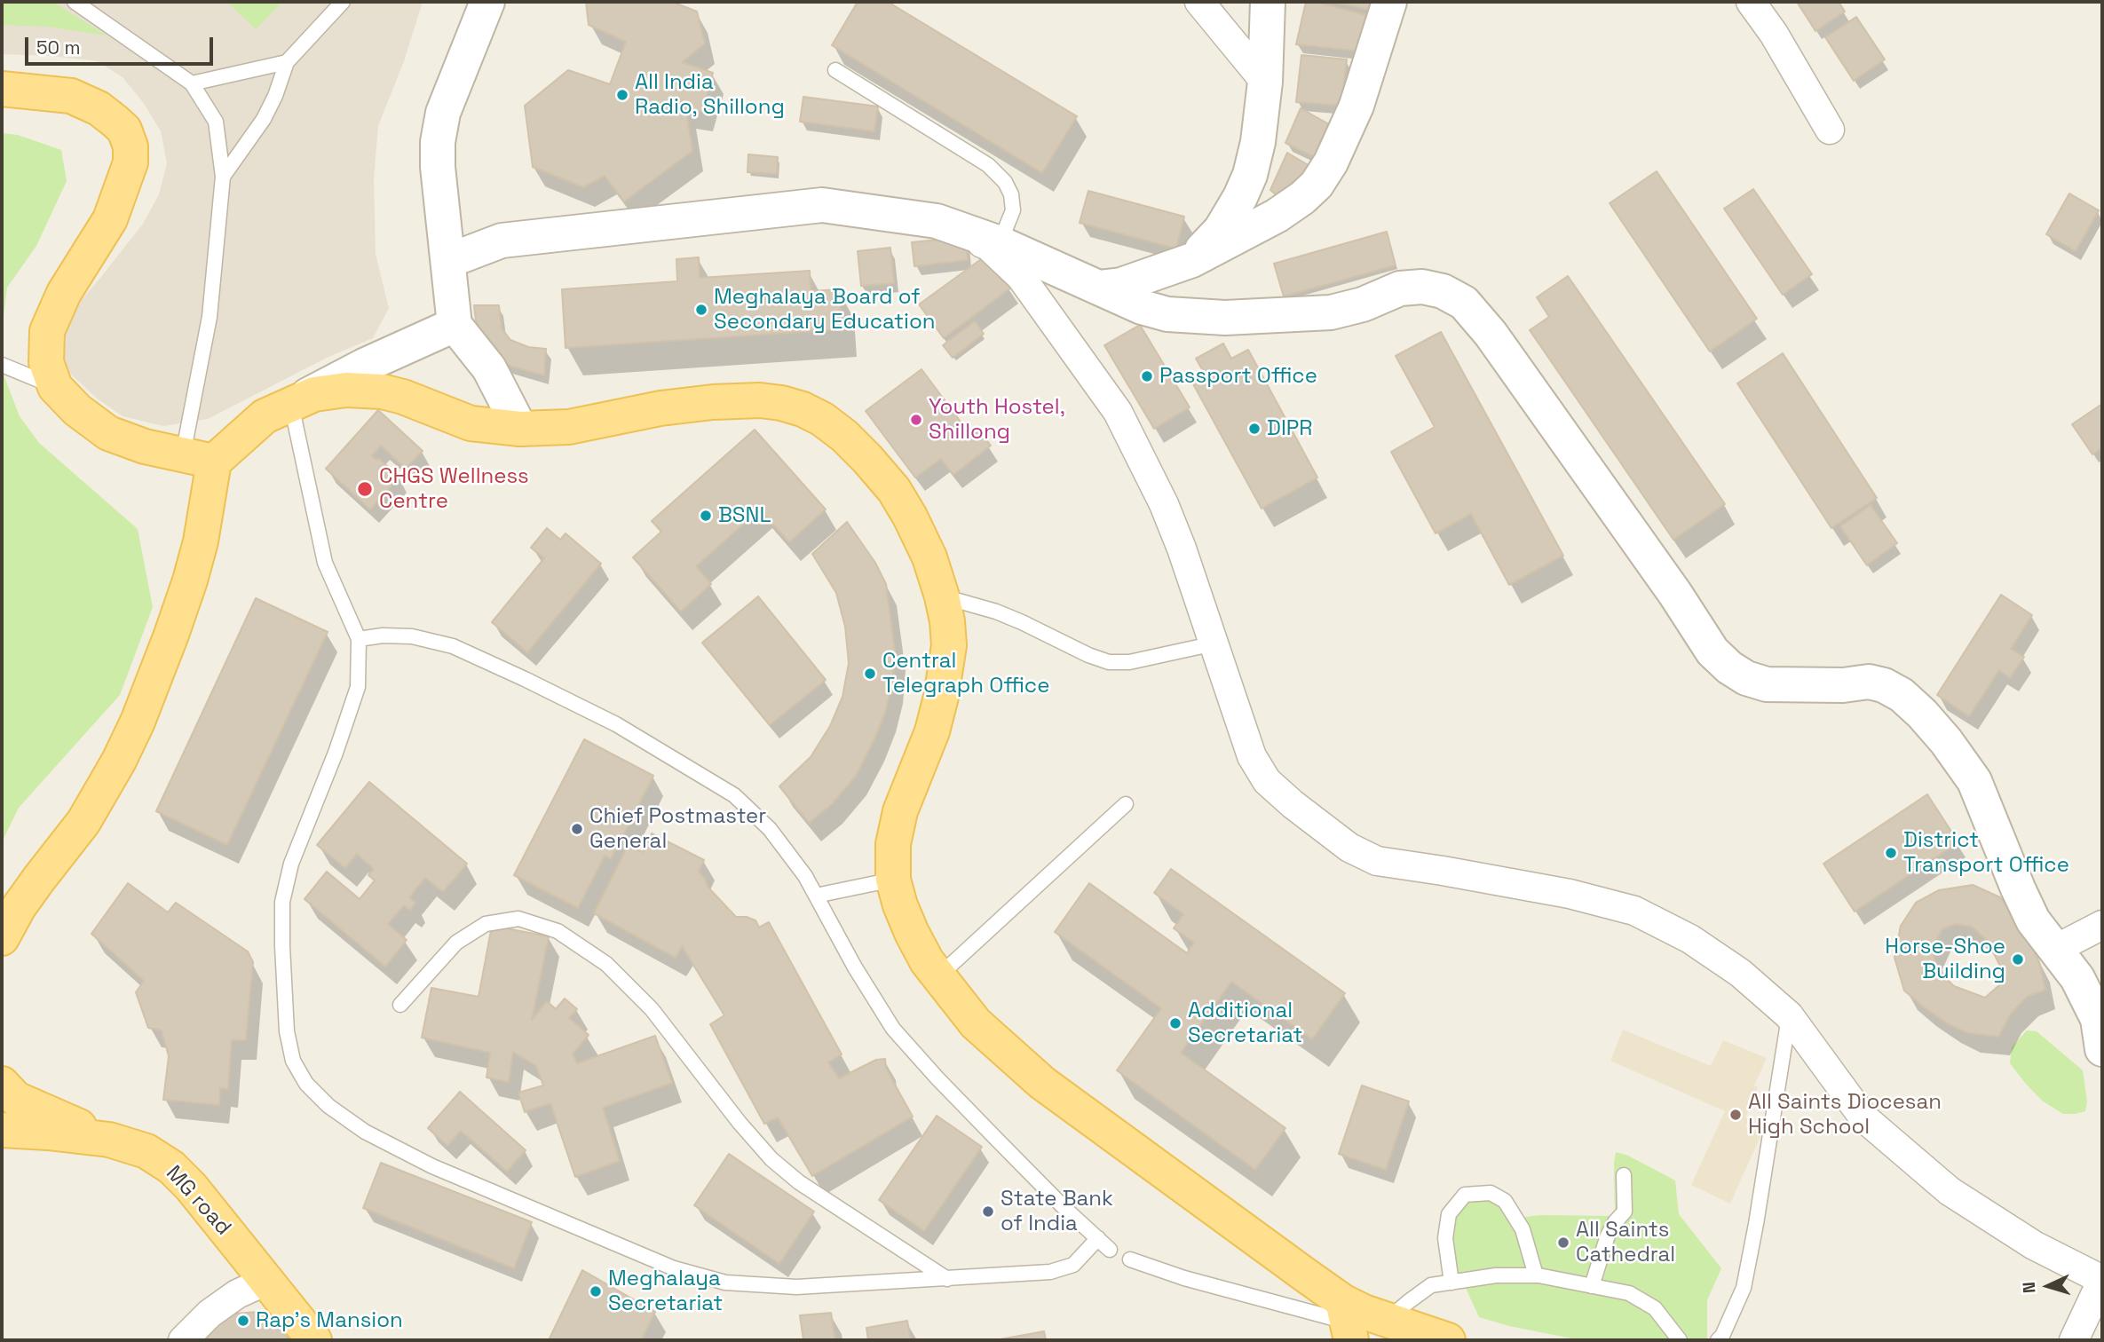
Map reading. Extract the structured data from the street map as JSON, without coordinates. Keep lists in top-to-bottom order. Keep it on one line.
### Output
{"streets":{"main road":["MG road"]},"places":["All India Radio, Shillong","Meghalaya Board of Secondary Education","Passport Office","Youth Hostel, Shillong","DIPR","CHGS Wellness Centre","BSNL","Central Telegraph Office","Chief Postmaster General","District Transport Office","Horse-Shoe Building","Additional Secretariat","All Saints Diocesan High School","State Bank of India","All Saints Cathedral","Meghalaya Secretariat","Rap's Mansion"],"scale_bar":"50 m","north":"left"}
